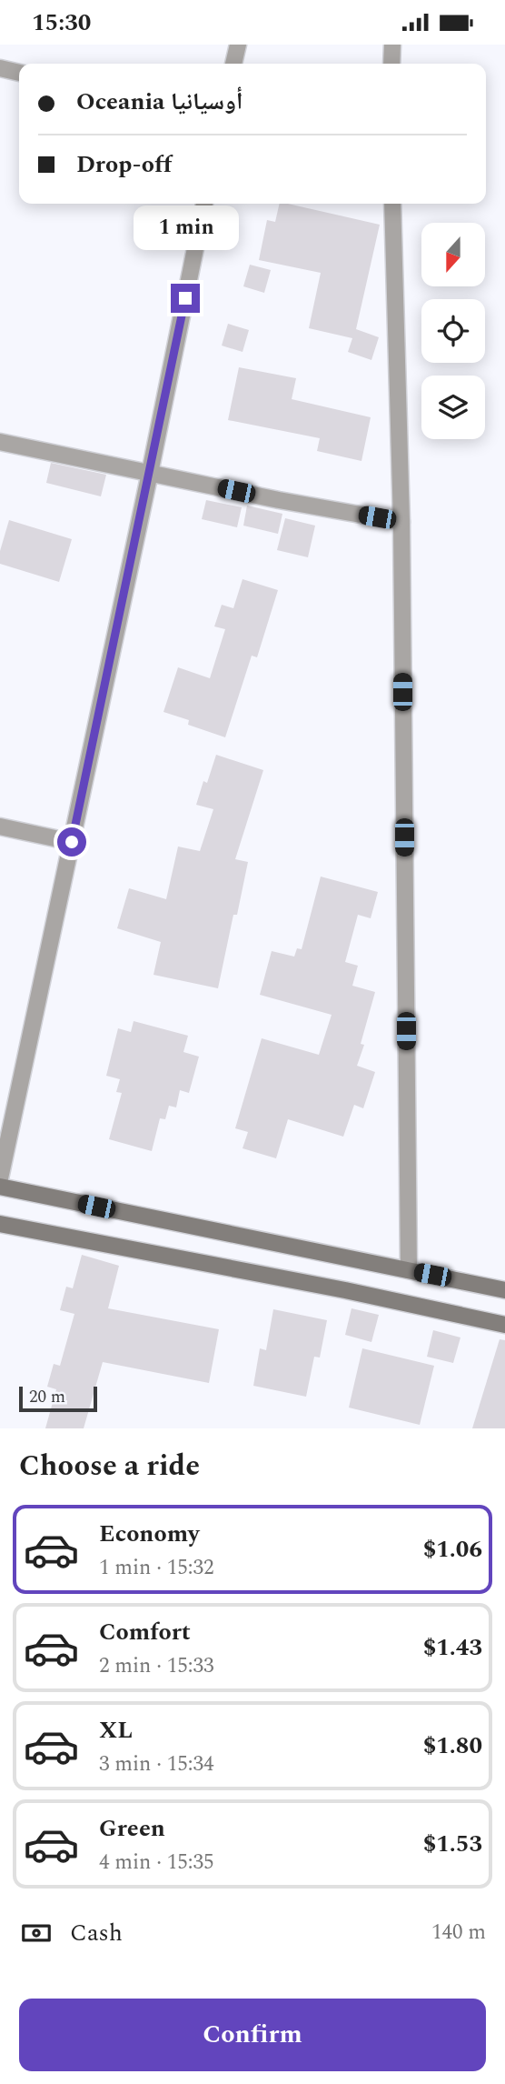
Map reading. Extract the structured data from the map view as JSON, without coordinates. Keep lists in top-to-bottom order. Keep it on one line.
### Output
{"scale_bar":"20 m","north":"bottom","page":{"status":"15:30","banner":["Oceania أوسيانيا","Drop-off"],"bubble":"1 min","scale":"20 m","heading":"Choose a ride","list":[{"name":"Economy","note":"1 min · 15:32","value":"$1.06"},{"name":"Comfort","note":"2 min · 15:33","value":"$1.43"},{"name":"XL","note":"3 min · 15:34","value":"$1.80"},{"name":"Green","note":"4 min · 15:35","value":"$1.53"}],"pay":["Cash","140 m"],"buttons":"Confirm"}}
